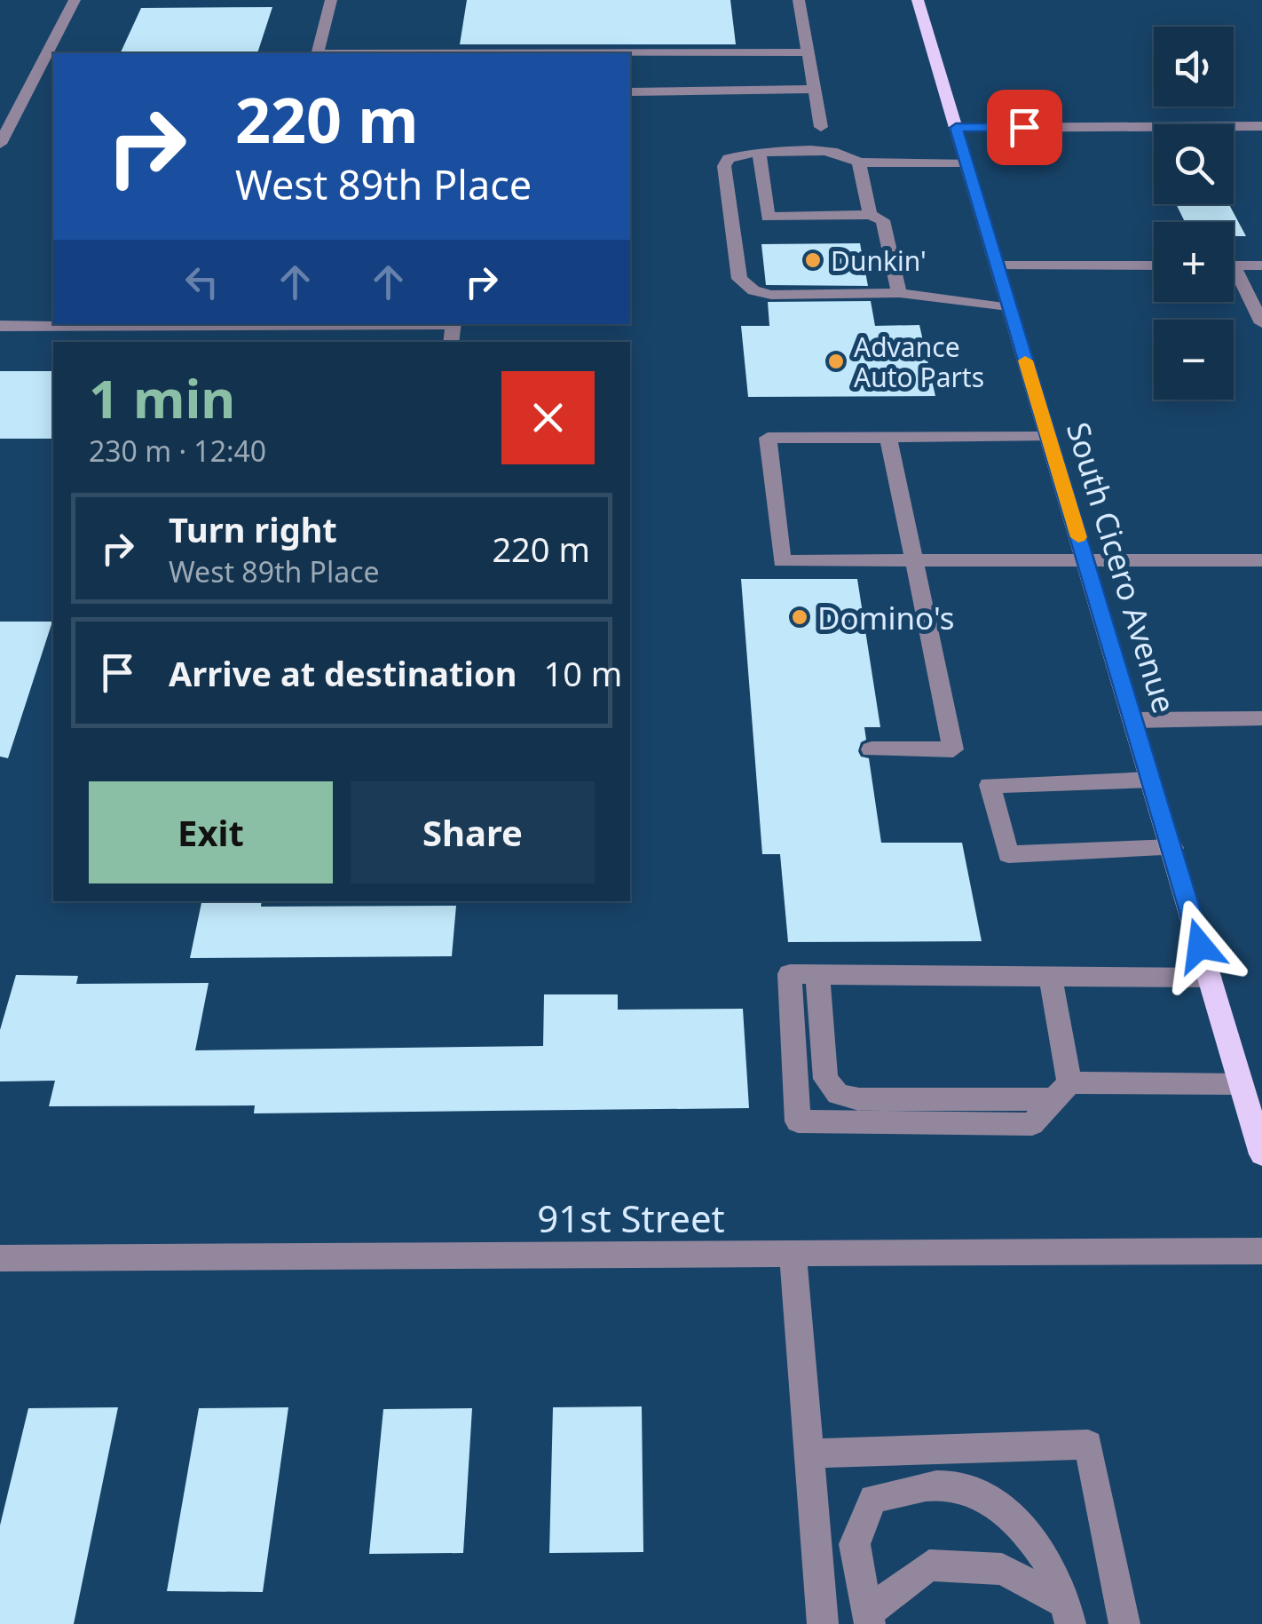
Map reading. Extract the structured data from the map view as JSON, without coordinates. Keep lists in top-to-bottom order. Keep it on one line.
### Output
{"streets":{"main road":["South Cicero Avenue"],"street":["91st Street"]},"places":["Dunkin'","Advance Auto Parts","Domino's"],"page":{"map_buttons":["+","−"],"turn":["220 m","West 89th Place"],"heading":["1 min","230 m · 12:40"],"list":[{"name":"Turn right","note":"West 89th Place","value":"220 m"},{"name":"Arrive at destination","value":"10 m"}],"buttons":["Exit","Share"]}}
